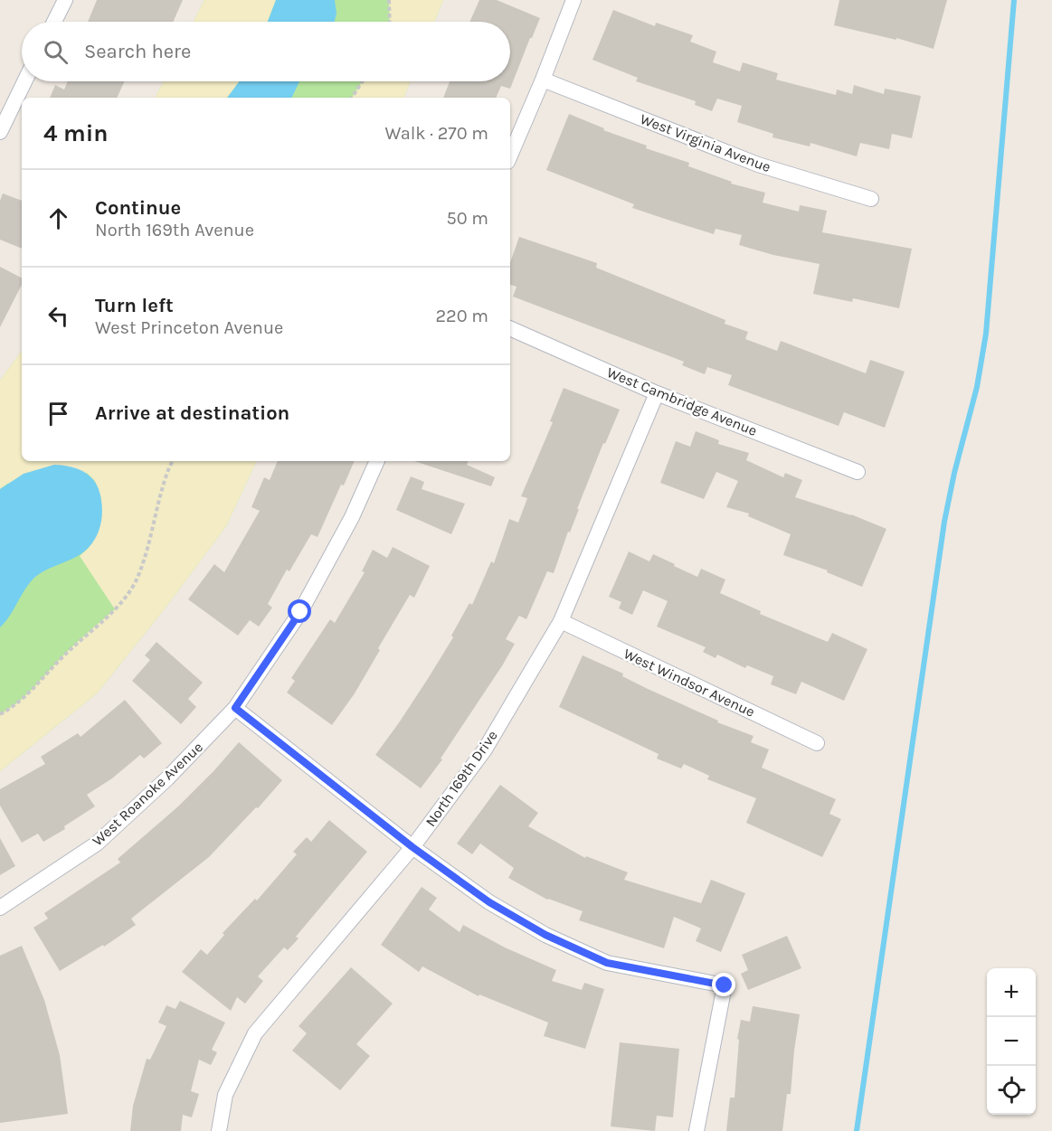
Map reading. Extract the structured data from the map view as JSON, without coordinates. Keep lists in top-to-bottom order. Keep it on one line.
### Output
{"streets":{"street":["West Virginia Avenue","West Cambridge Avenue","West Windsor Avenue","North 169th Drive","West Roanoke Avenue"]},"crossings":[["West Cambridge Avenue","North 169th Drive"],["West Windsor Avenue","North 169th Drive"]],"page":{"search":"Search here","heading":["4 min","Walk · 270 m"],"list":[["Continue","North 169th Avenue","50 m"],["Turn left","West Princeton Avenue","220 m"],"Arrive at destination"],"map_buttons":["+","−"]}}
